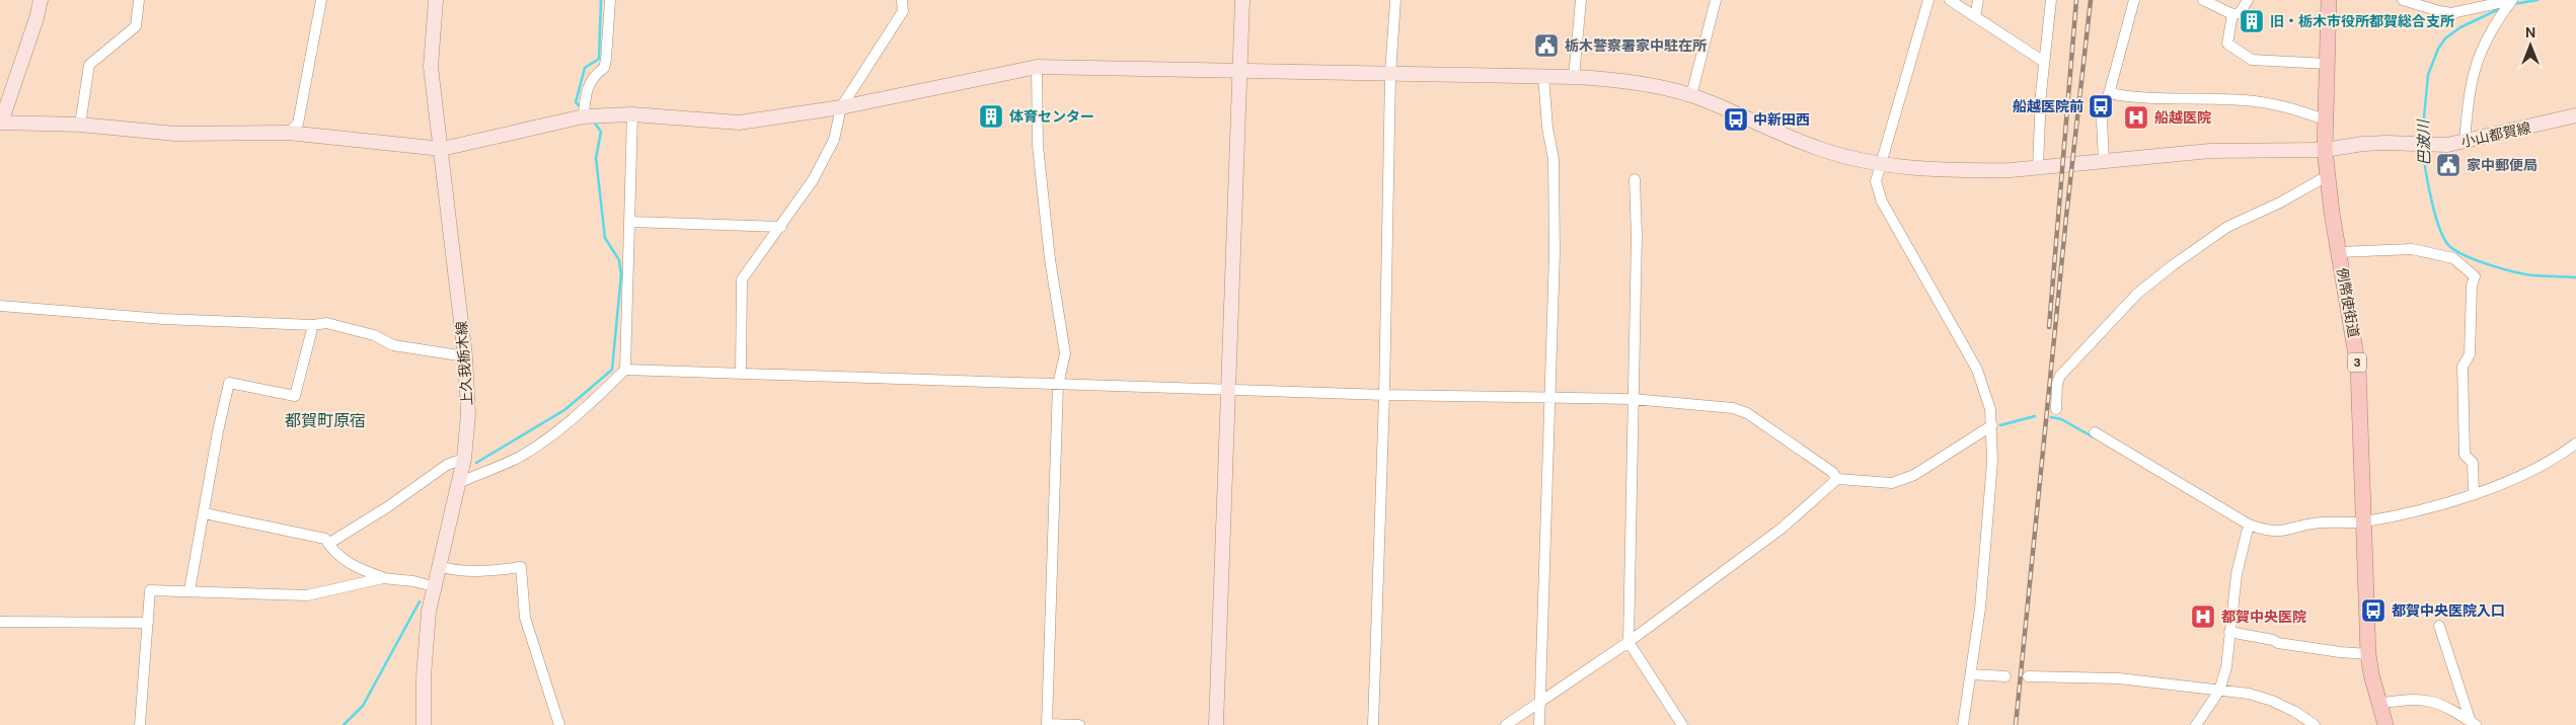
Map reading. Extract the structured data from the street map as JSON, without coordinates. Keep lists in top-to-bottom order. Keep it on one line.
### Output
{"streets":{"main road":["例幣使街道","3"],"street":["小山都賀線","上久我栃木線"]},"crossings":[["小山都賀線","例幣使街道"],["小山都賀線","上久我栃木線"]],"districts":["都賀町原宿"],"water":["巴波川"],"places":{"building":["旧・栃木市役所都賀総合支所","体育センター"],"public building":["栃木警察署家中駐在所","家中郵便局"],"bus stop":["船越医院前","中新田西","都賀中央医院入口"],"hospital":["船越医院","都賀中央医院"]},"north":"top"}
